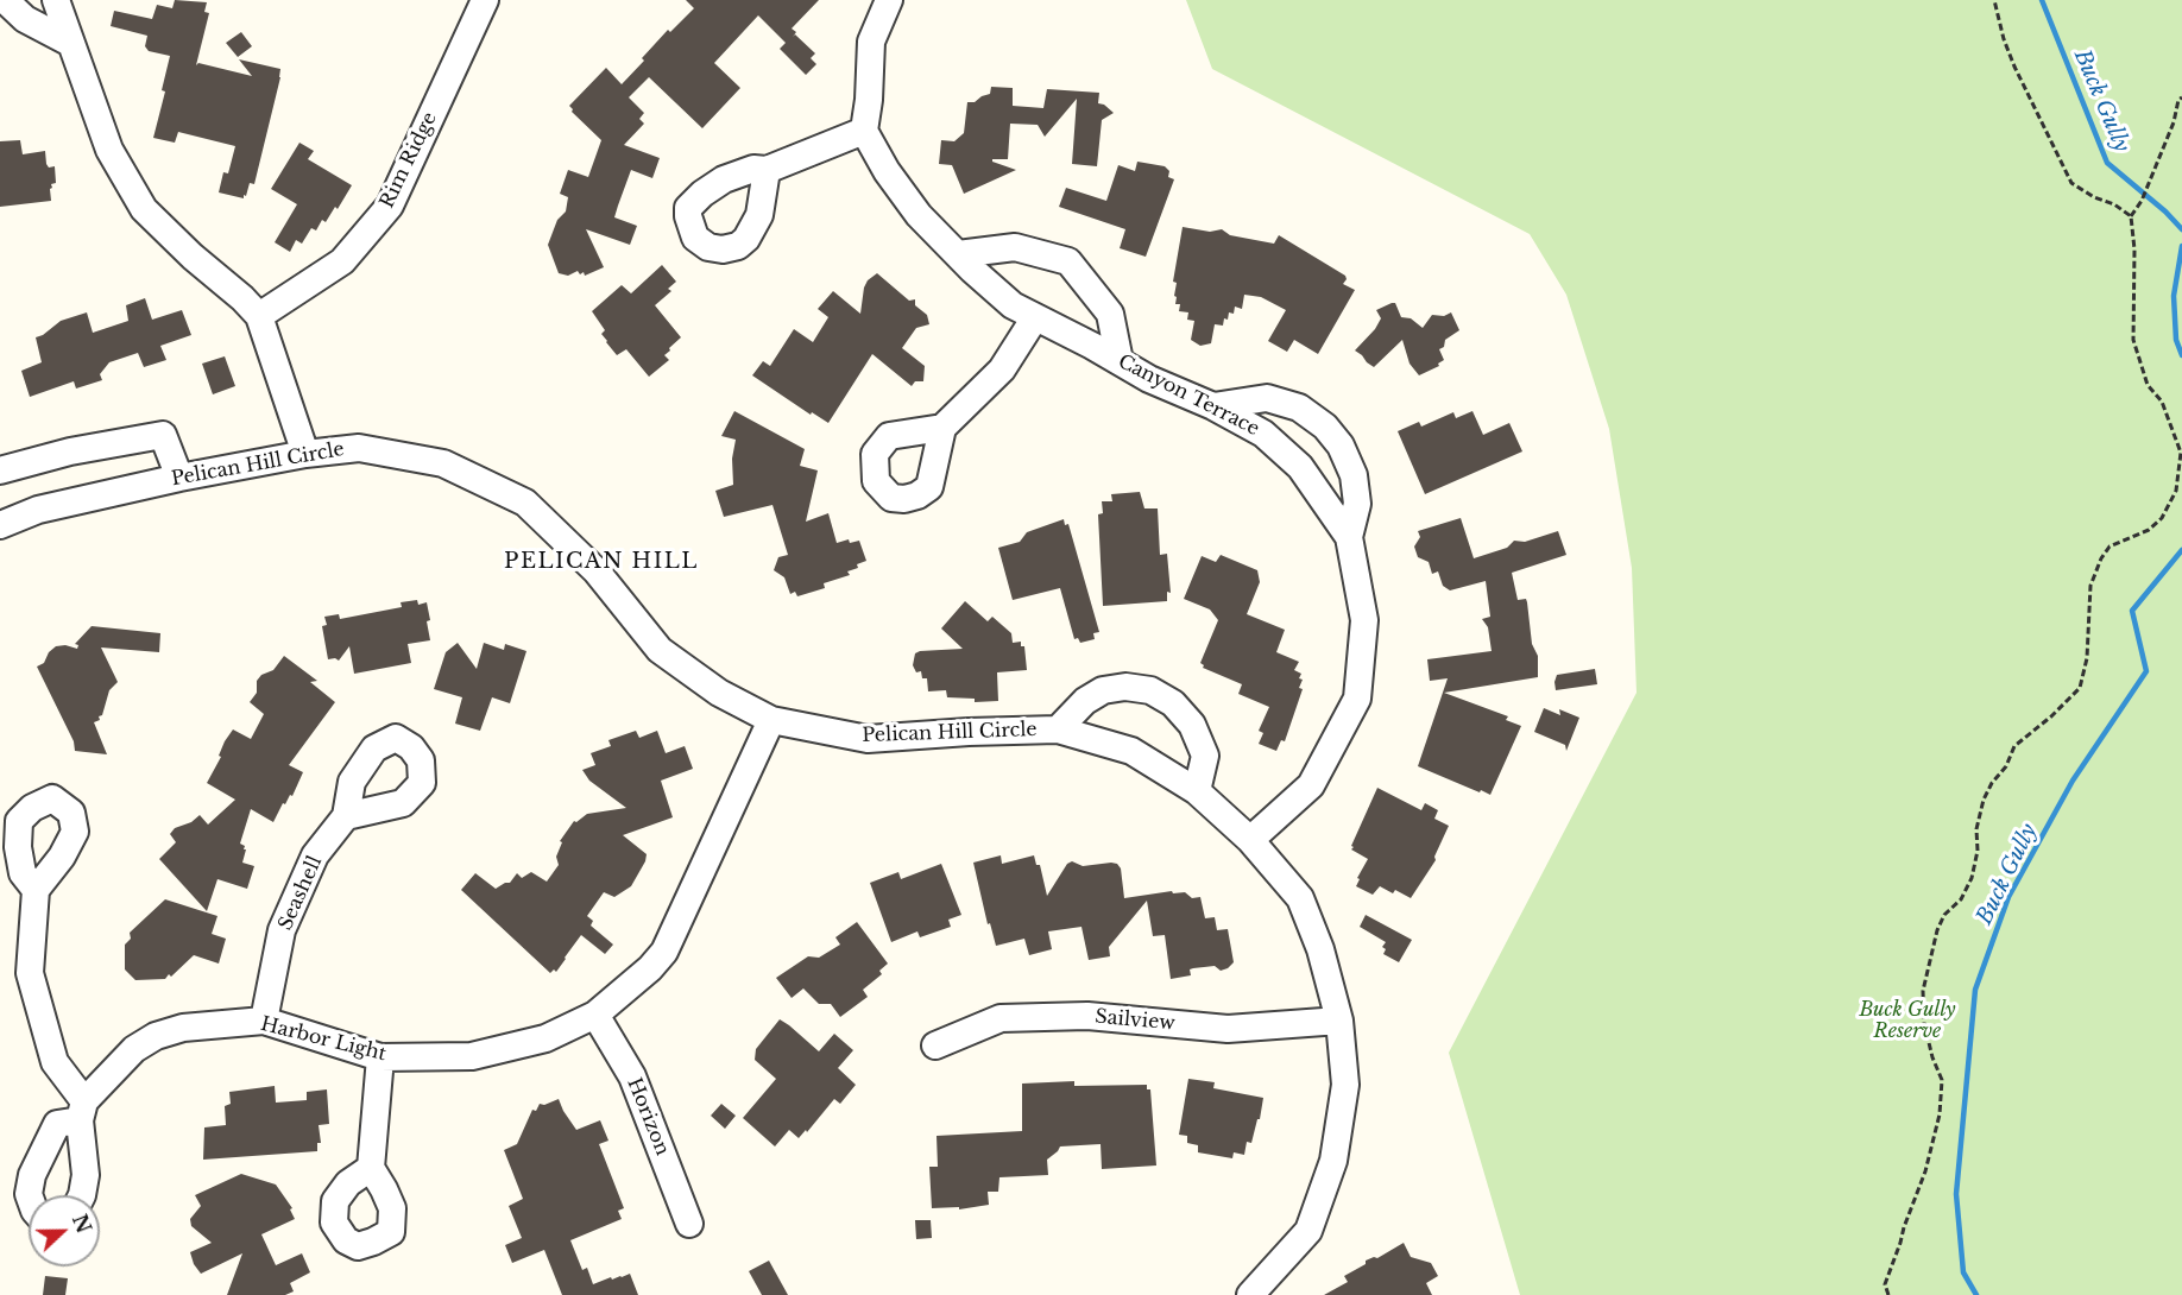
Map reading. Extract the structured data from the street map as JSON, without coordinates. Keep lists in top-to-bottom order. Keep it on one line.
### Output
{"streets":{"street":["Rim Ridge","Canyon Terrace","Pelican Hill Circle","Seashell","Sailview","Harbor Light","Horizon"]},"crossings":[["Canyon Terrace","Pelican Hill Circle"],["Pelican Hill Circle","Sailview"],["Pelican Hill Circle","Harbor Light"],["Seashell","Harbor Light"],["Harbor Light","Horizon"]],"districts":["PELICAN HILL"],"water":["Buck Gully"],"parks":["Buck Gully Reserve"],"north":"right"}
